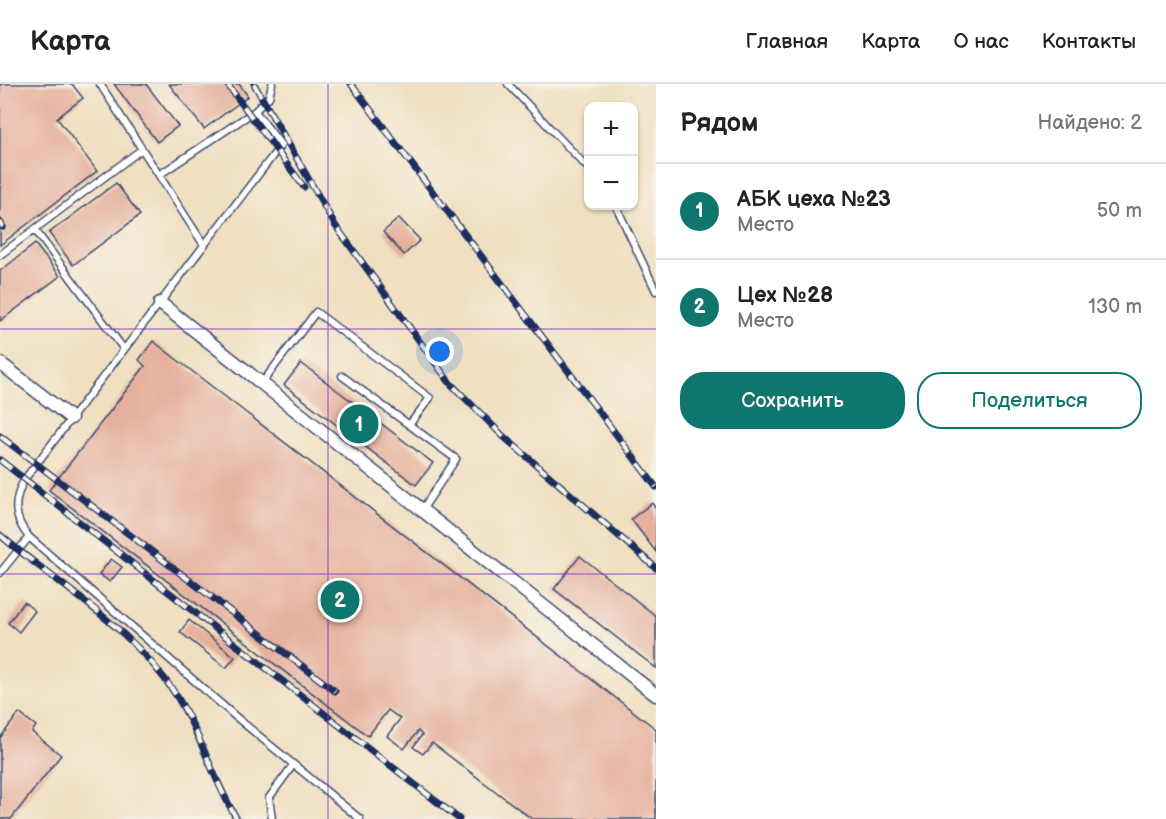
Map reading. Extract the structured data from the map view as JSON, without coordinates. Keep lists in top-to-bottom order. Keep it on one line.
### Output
{"page":{"header":"Карта","nav":["Главная","Карта","О нас","Контакты"],"heading":["Рядом","Найдено: 2"],"map_buttons":["+","−"],"list":[{"mark":"1","name":"АБК цеха №23","note":"Место","value":"50 m"},{"mark":"2","name":"Цех №28","note":"Место","value":"130 m"}],"buttons":["Сохранить","Поделиться"],"pins":["1","2"]}}
